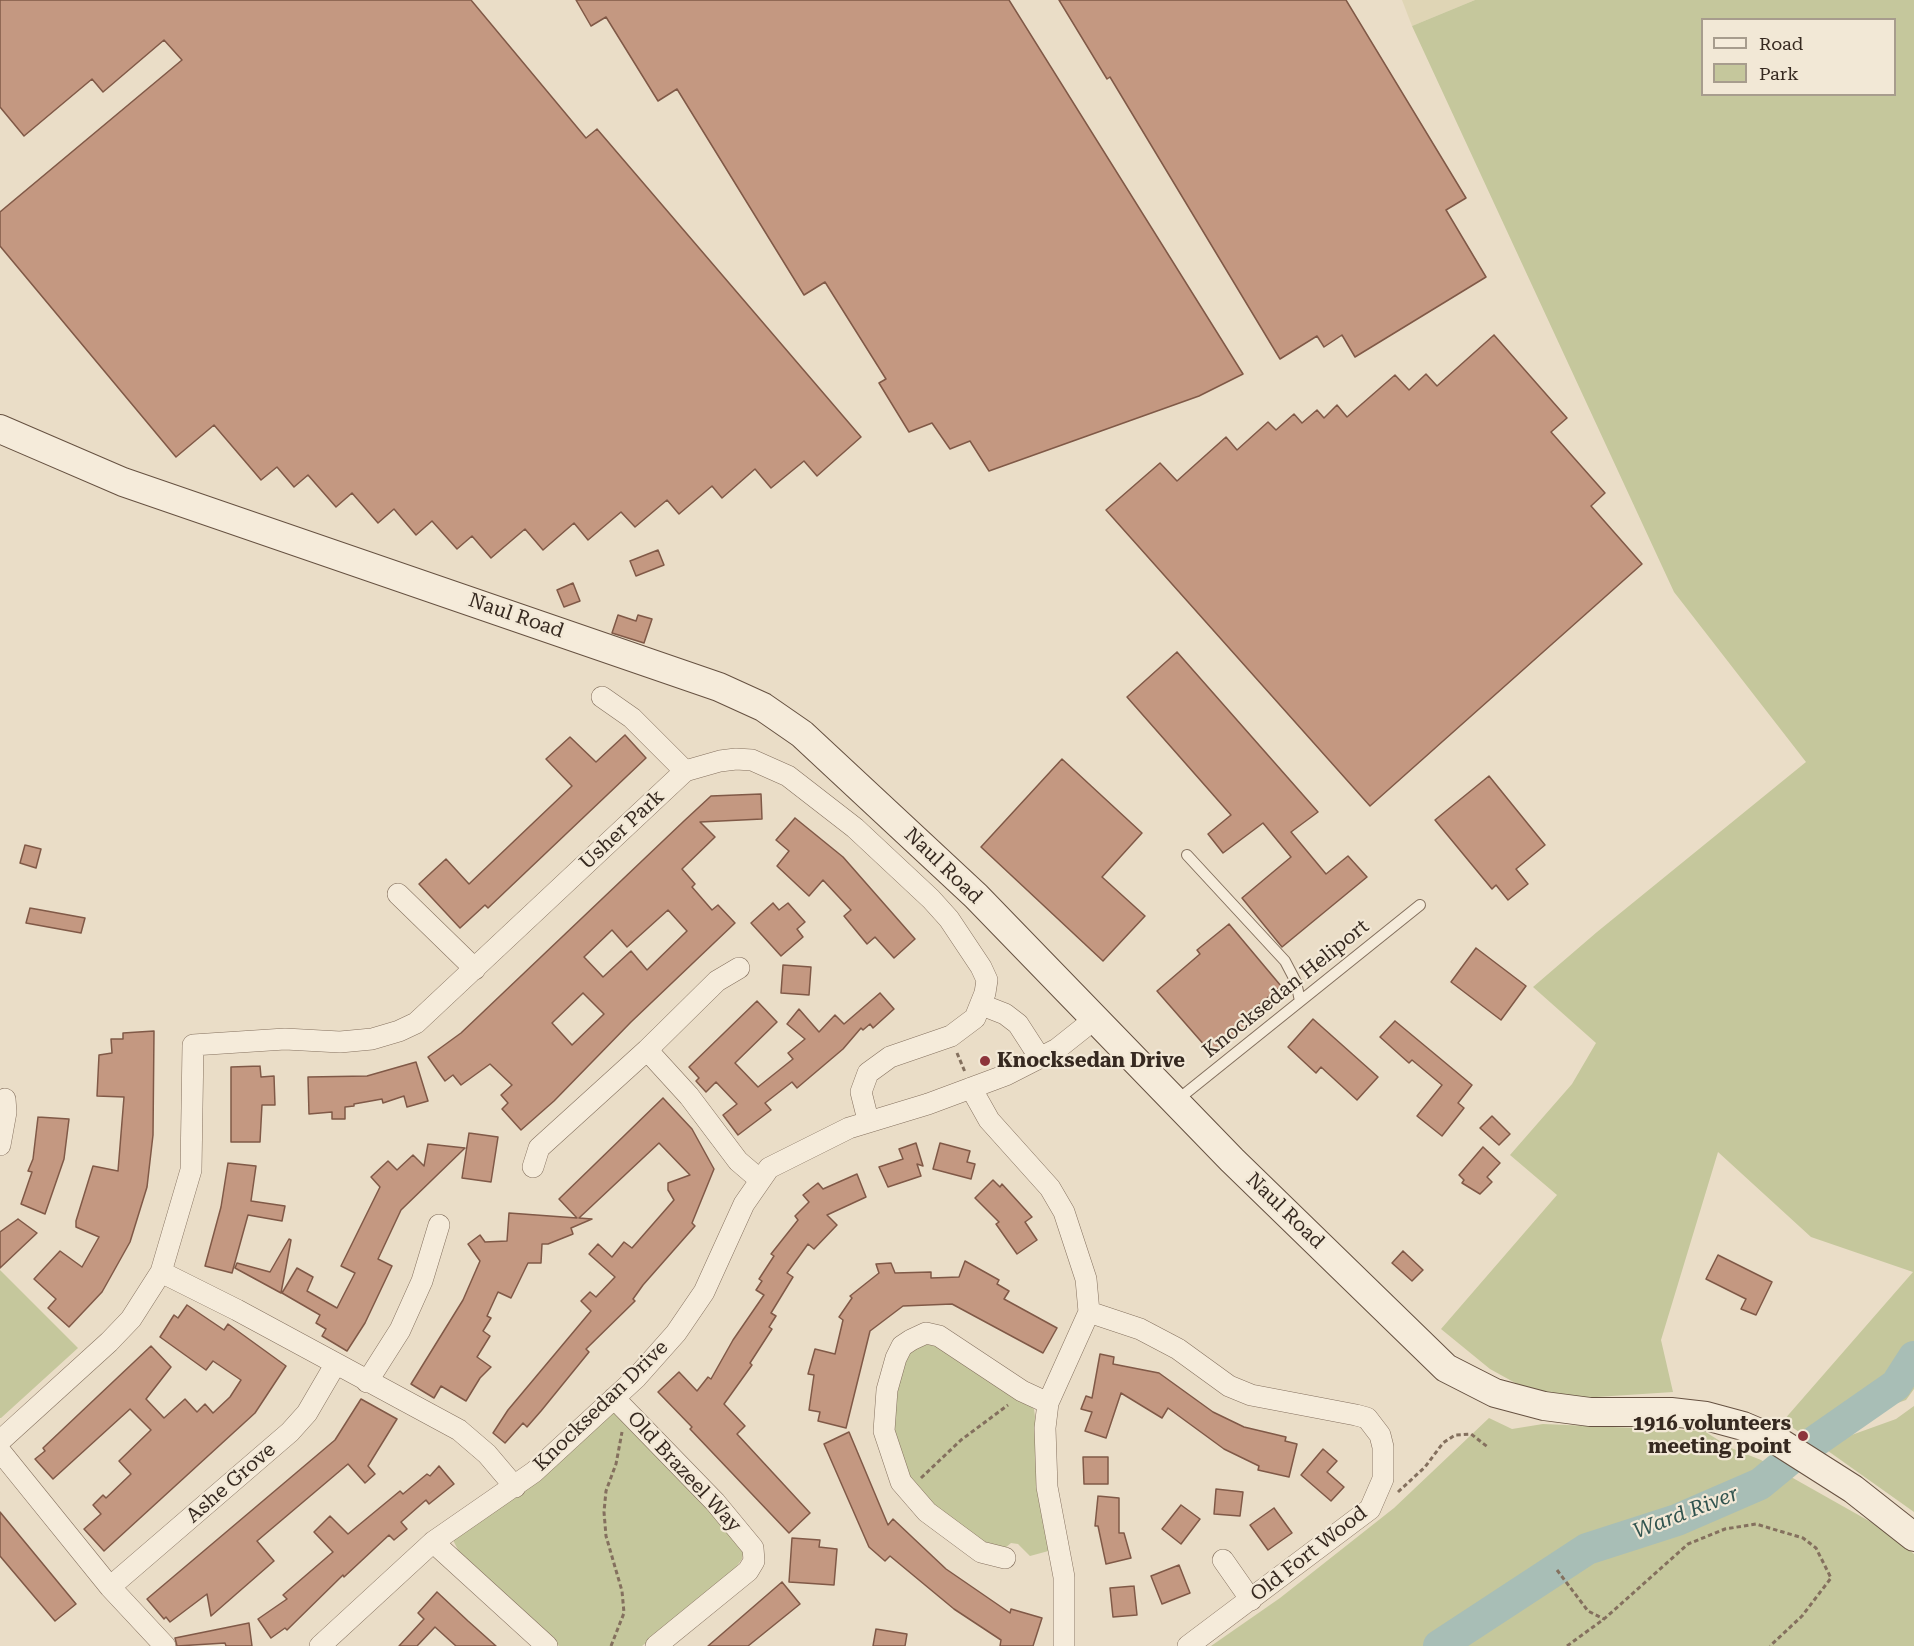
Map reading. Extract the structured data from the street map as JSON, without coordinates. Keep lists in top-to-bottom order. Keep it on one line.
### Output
{"streets":{"main road":["Naul Road"],"street":["Usher Park","Knocksedan Drive","Old Brazeel Way","Ashe Grove","Old Fort Wood"],"lane":["Knocksedan Heliport"]},"crossings":[["Naul Road","Knocksedan Heliport"],["Naul Road","Knocksedan Drive"],["Knocksedan Drive","Old Brazeel Way"]],"water":["Ward River"],"places":["Knocksedan Drive","1916 volunteers meeting point"],"legend":["Road","Park"]}
